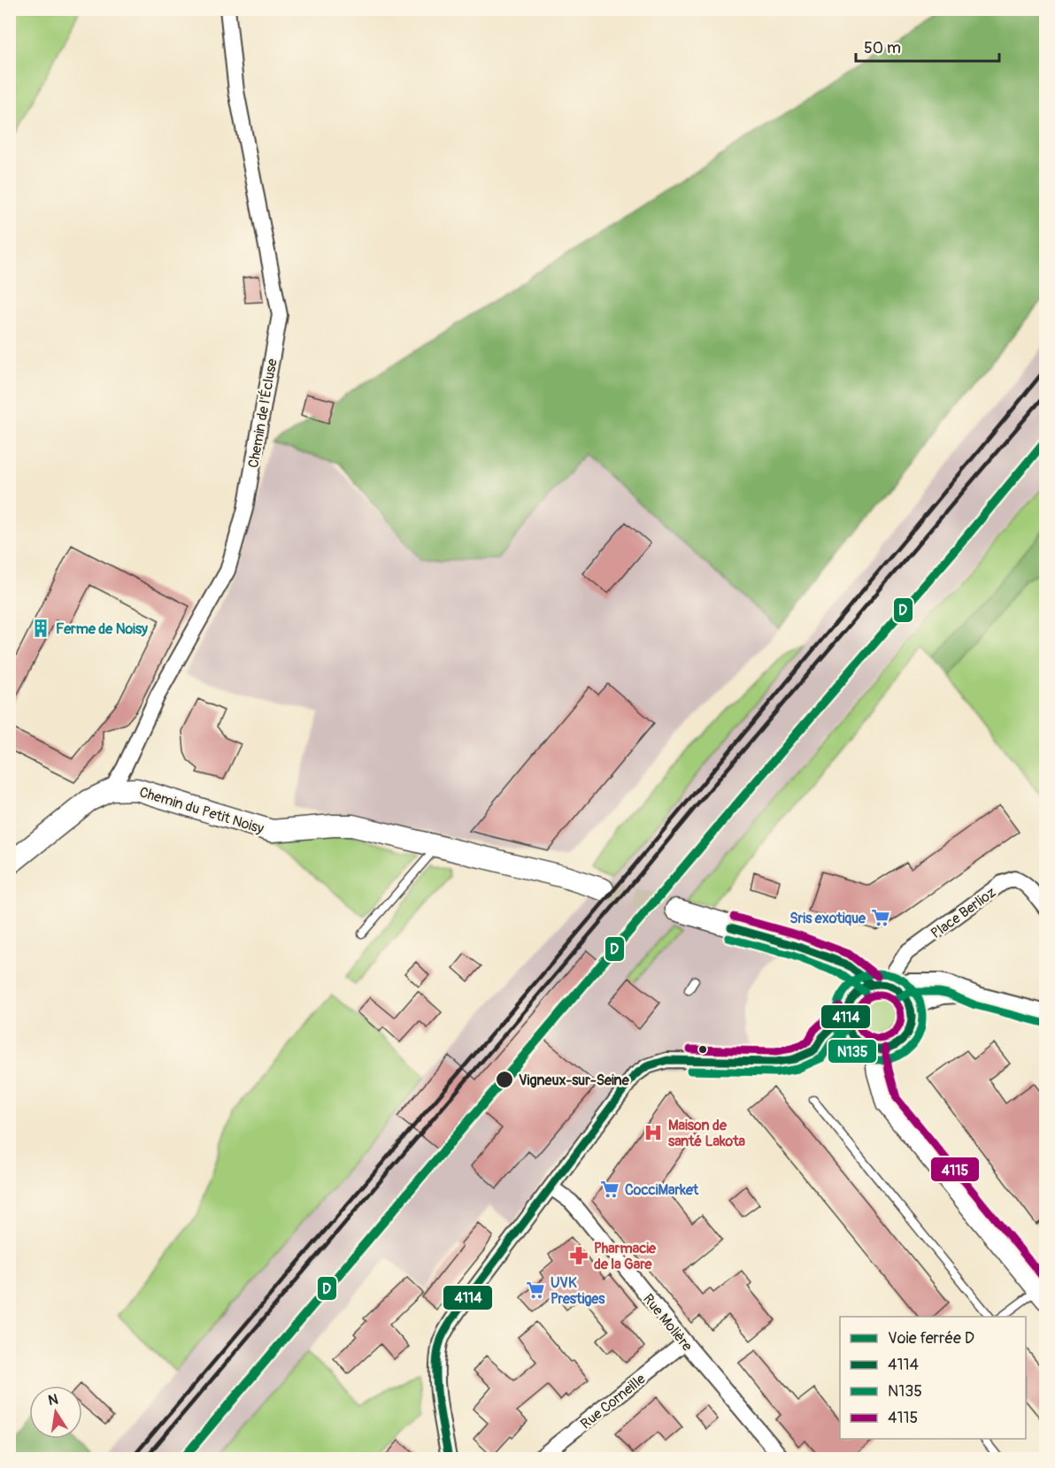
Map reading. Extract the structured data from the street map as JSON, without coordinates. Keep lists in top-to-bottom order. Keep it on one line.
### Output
{"streets":{"street":["Chemin de l'Écluse","Chemin du Petit Noisy","Place Berlioz","Rue Molière","Rue Corneille"]},"crossings":[["Chemin de l'Écluse","Chemin du Petit Noisy"],["Rue Molière","Rue Corneille"]],"places":{"building":["Ferme de Noisy"],"supermarket":["Sris exotique","CocciMarket","UVK Prestiges"],"other":["Vigneux-sur-Seine"],"hospital":["Maison de santé Lakota"],"pharmacy":["Pharmacie de la Gare"]},"lines":["rail line D","transit line 4115","transit line 4114","transit line N135"],"legend":["Voie ferrée D","4114","N135","4115"],"scale_bar":"50 m","north":"top"}
